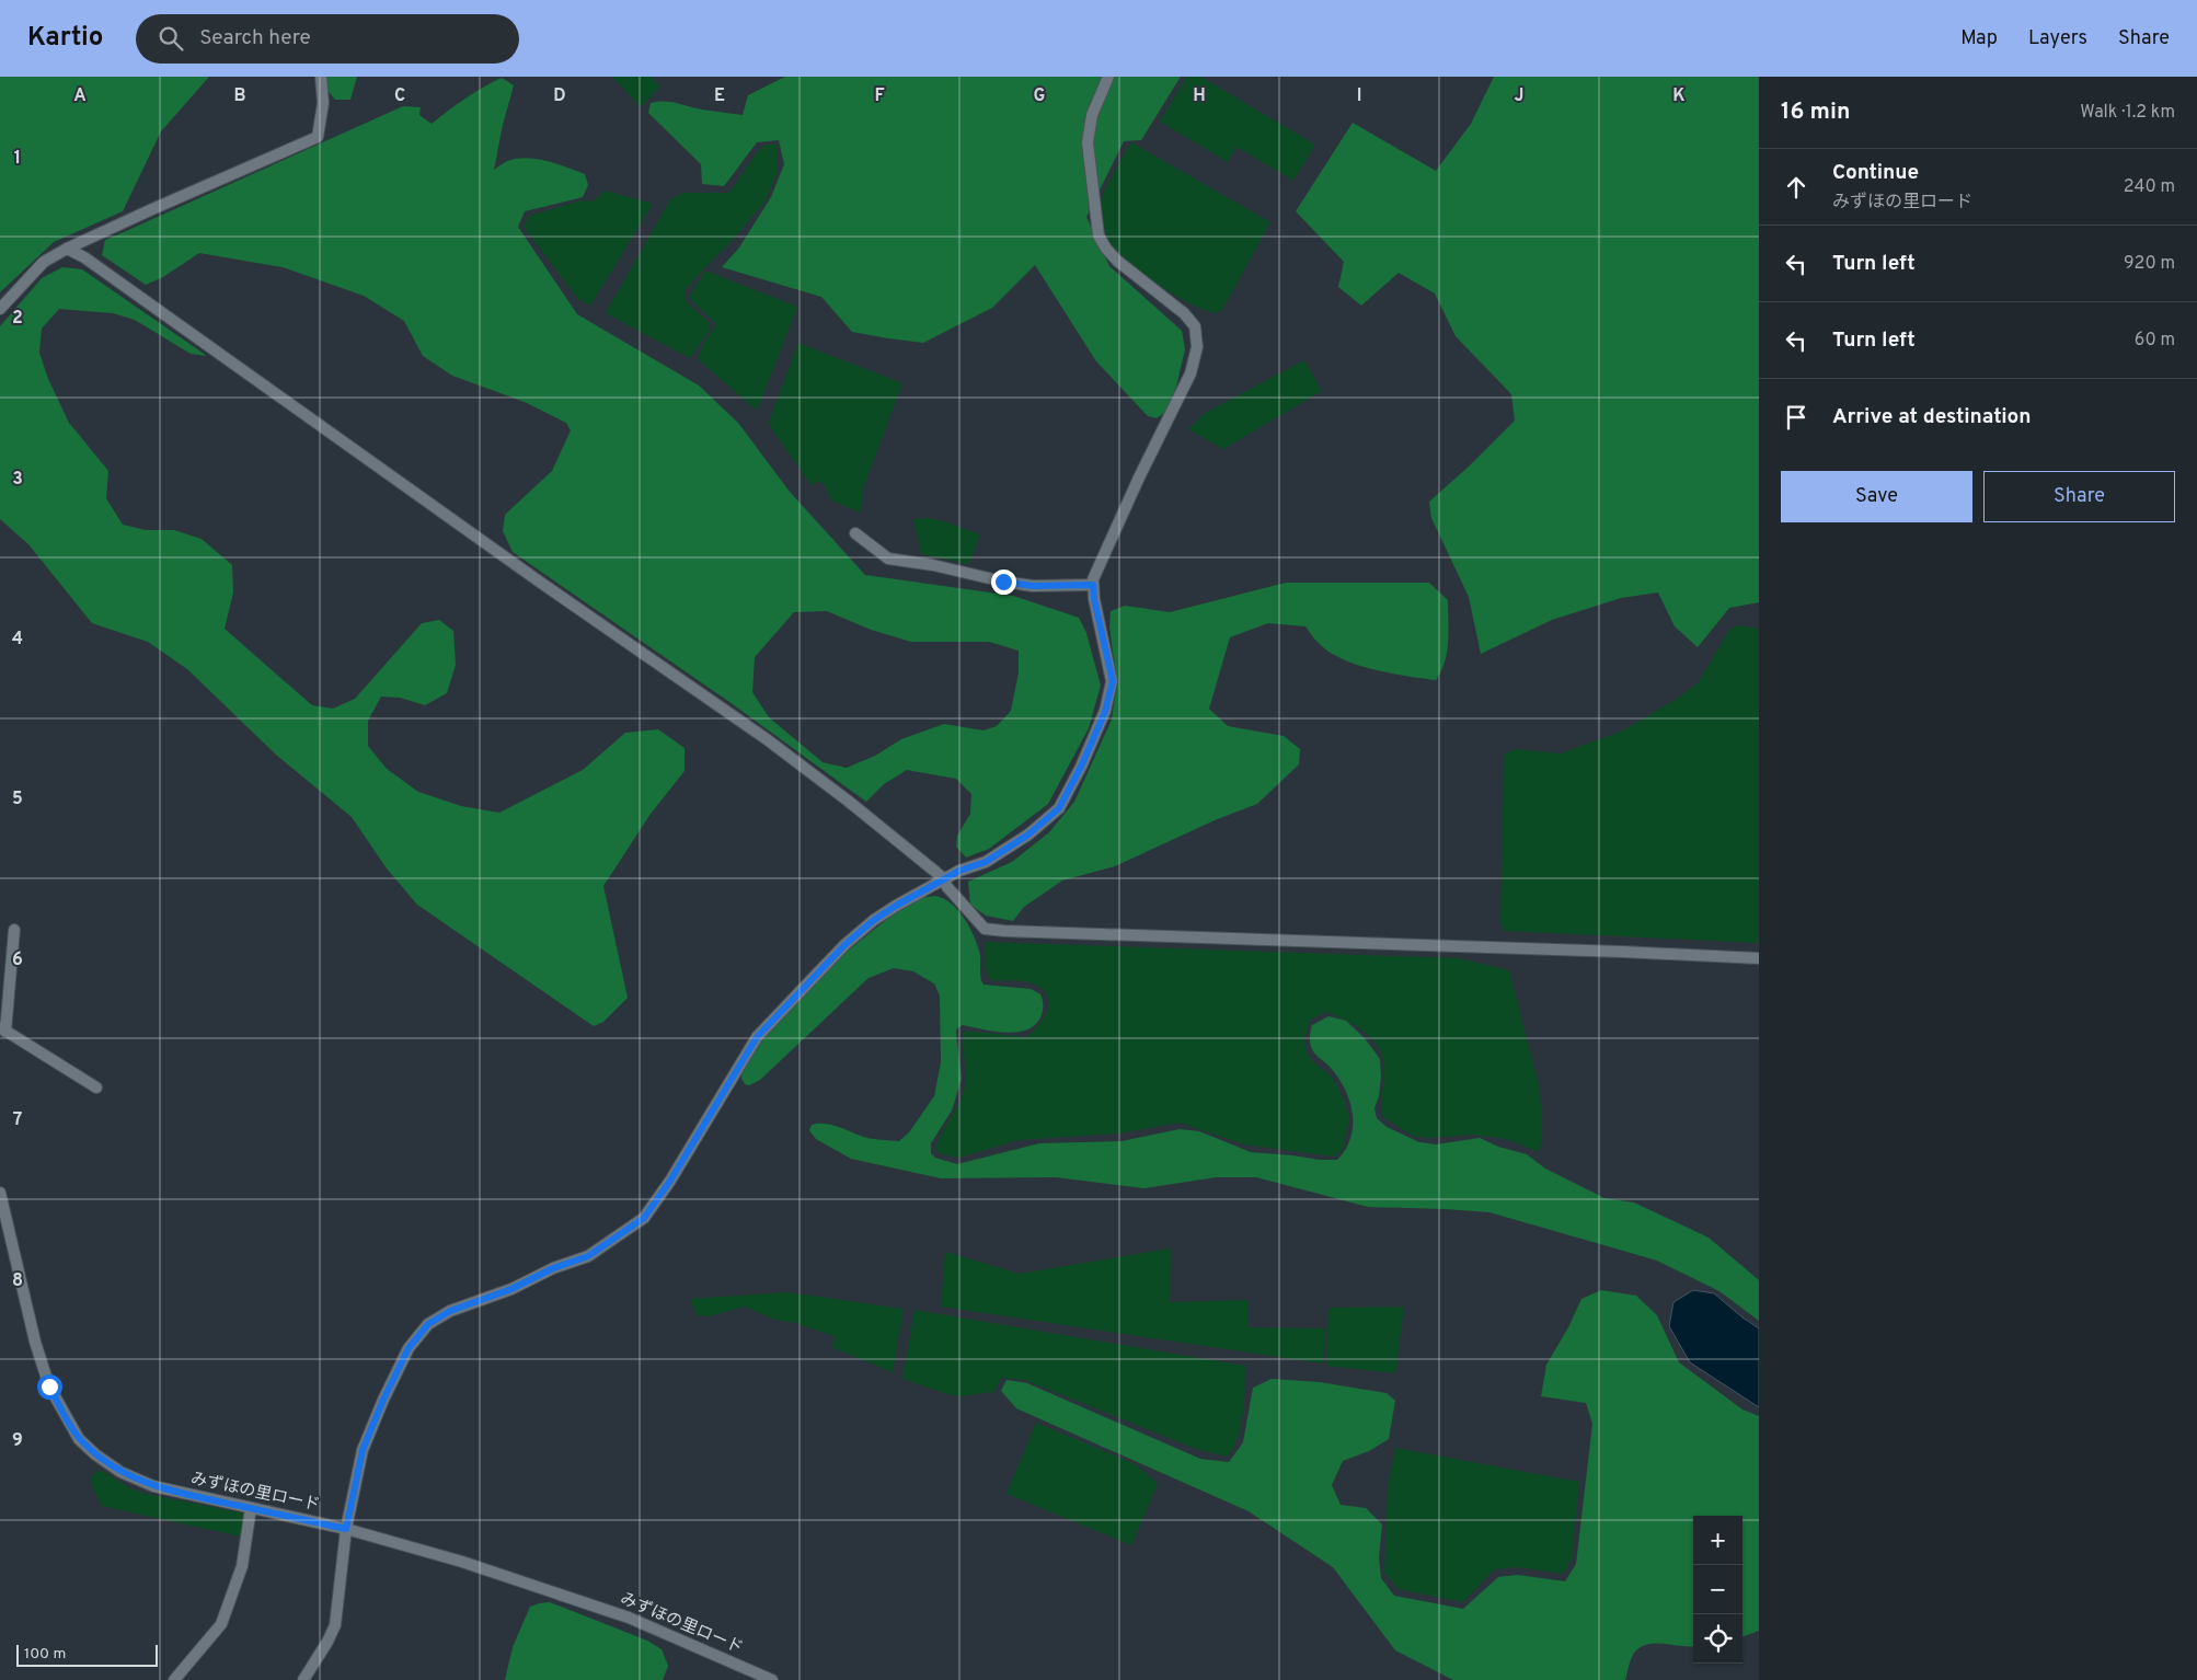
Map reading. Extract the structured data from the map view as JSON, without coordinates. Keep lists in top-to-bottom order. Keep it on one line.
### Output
{"streets":{"street":["みずほの里ロード"]},"scale_bar":"100 m","page":{"header":"Kartio","search":"Search here","nav":["Map","Layers","Share"],"heading":["16 min","Walk · 1.2 km"],"list":[["Continue","みずほの里ロード","240 m"],["Turn left","920 m"],["Turn left","60 m"],"Arrive at destination"],"buttons":["Save","Share"],"map_buttons":["+","−"],"scale":"100 m"},"grid":{"columns":["A","B","C","D","E","F","G","H","I","J","K"],"rows":["1","2","3","4","5","6","7","8","9"]}}
